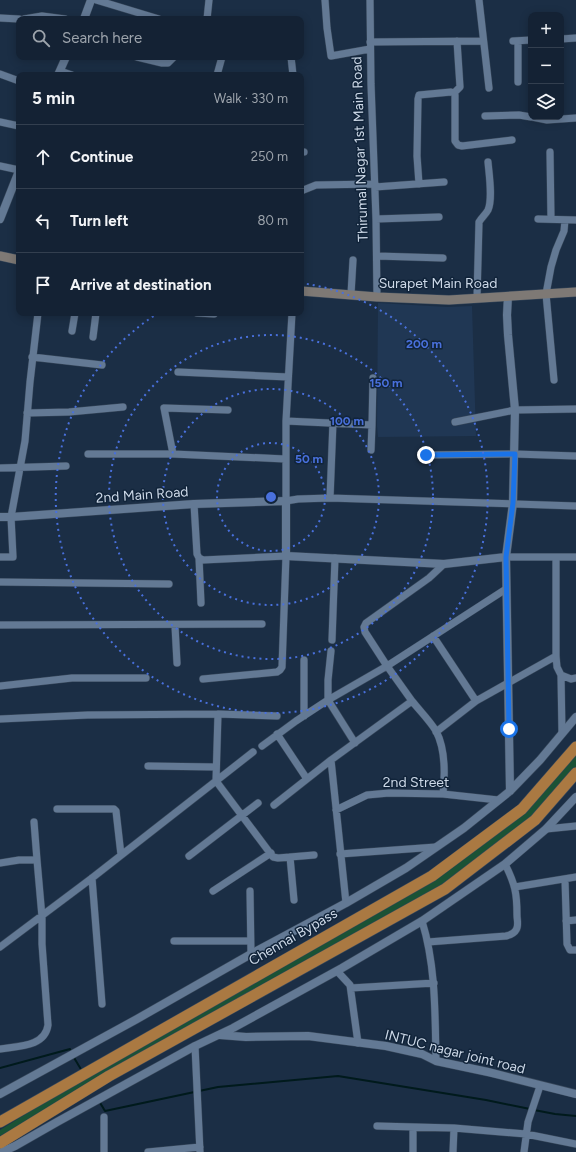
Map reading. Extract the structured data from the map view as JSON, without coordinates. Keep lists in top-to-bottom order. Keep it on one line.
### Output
{"streets":{"highway":["Chennai Bypass"],"main road":["Surapet Main Road"],"street":["Thirumal Nagar 1st Main Road","2nd Main Road","2nd Street","INTUC nagar joint road"]},"crossings":[["Thirumal Nagar 1st Main Road","Surapet Main Road"]],"page":{"map_buttons":["+","−"],"search":"Search here","heading":["5 min","Walk · 330 m"],"list":[["Continue","250 m"],["Turn left","80 m"],"Arrive at destination"]},"rings":["200 m","150 m","100 m","50 m"]}
